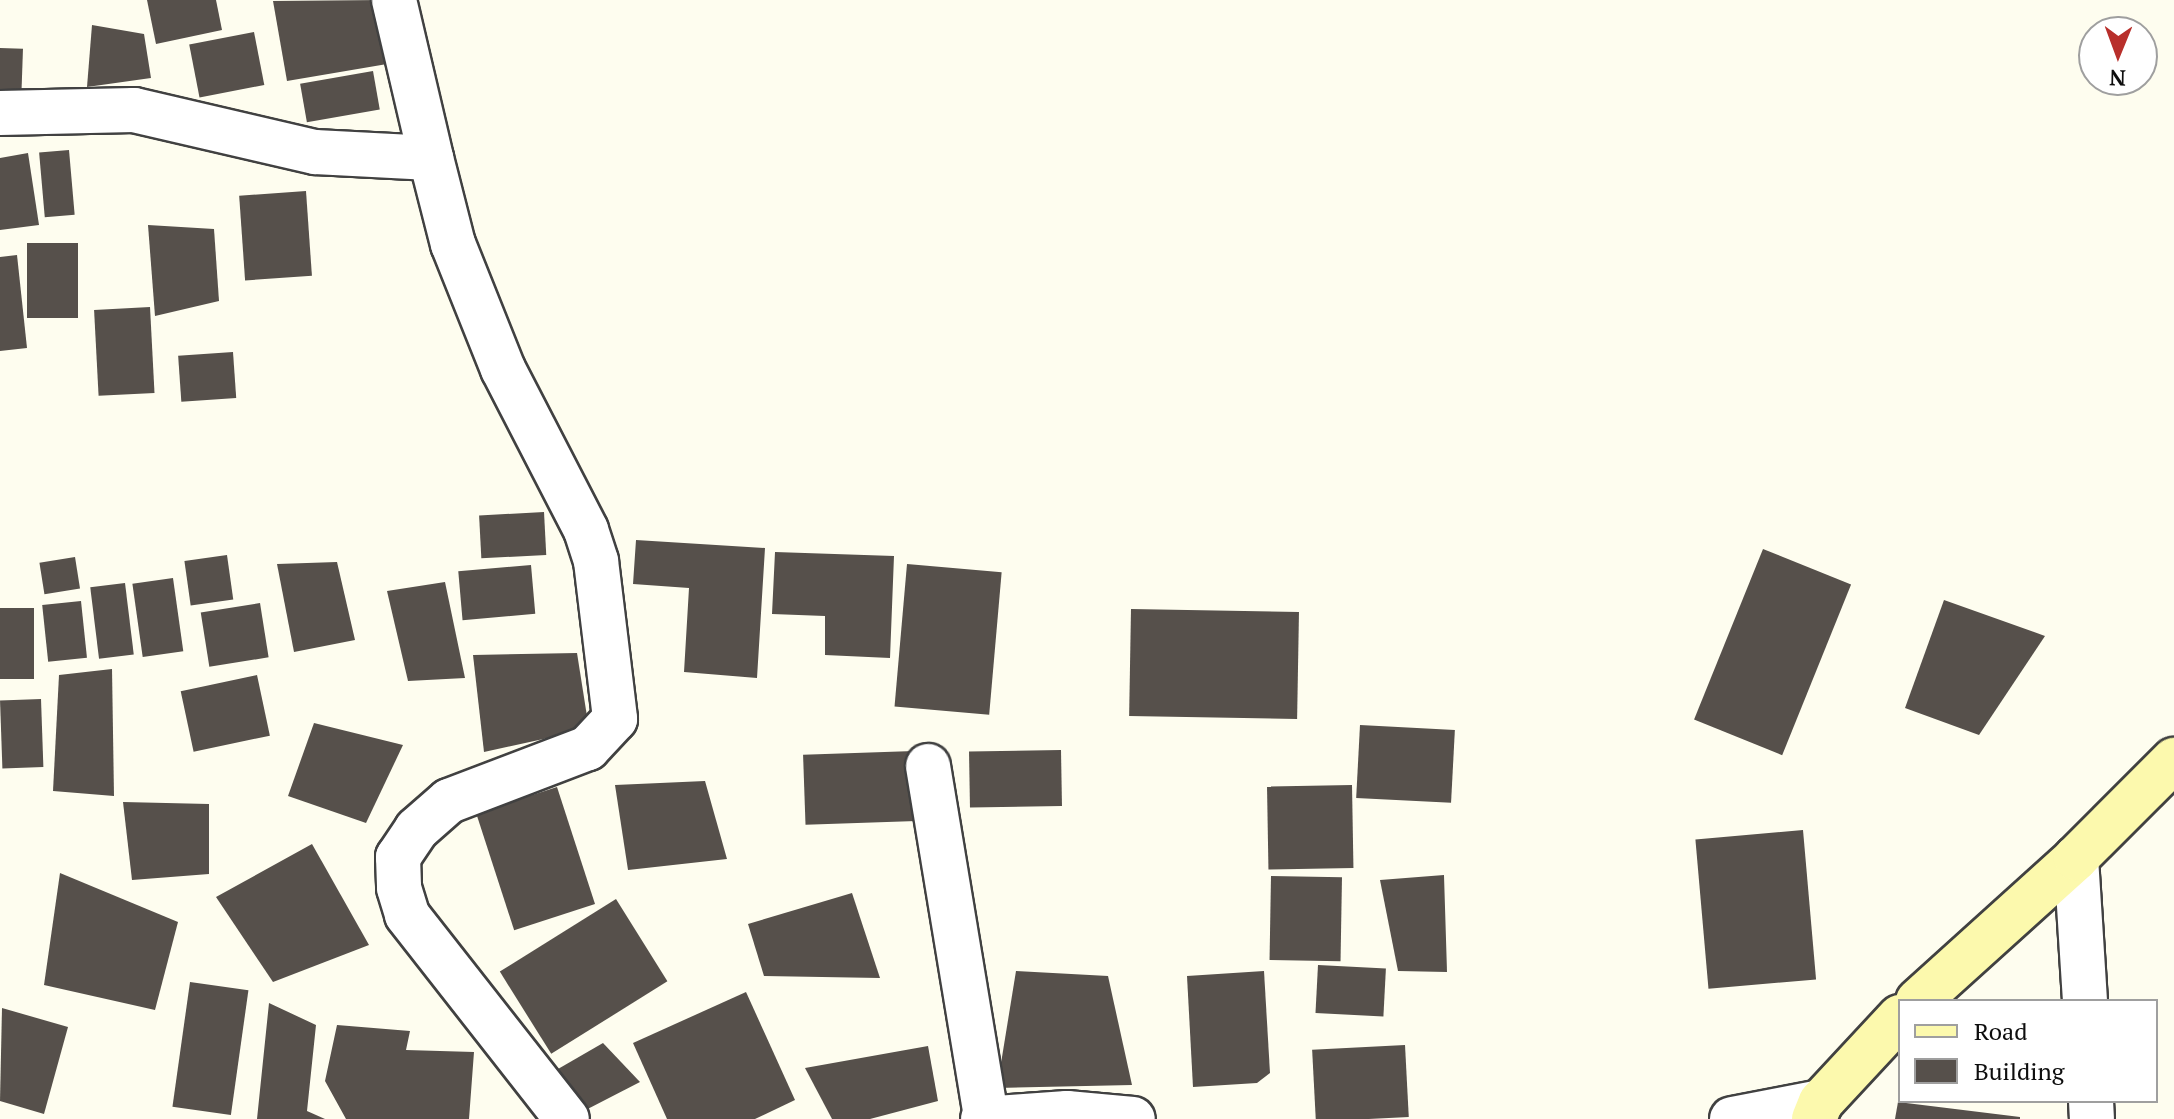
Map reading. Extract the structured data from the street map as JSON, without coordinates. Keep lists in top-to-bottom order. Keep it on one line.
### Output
{"legend":["Road","Building"],"north":"bottom"}
